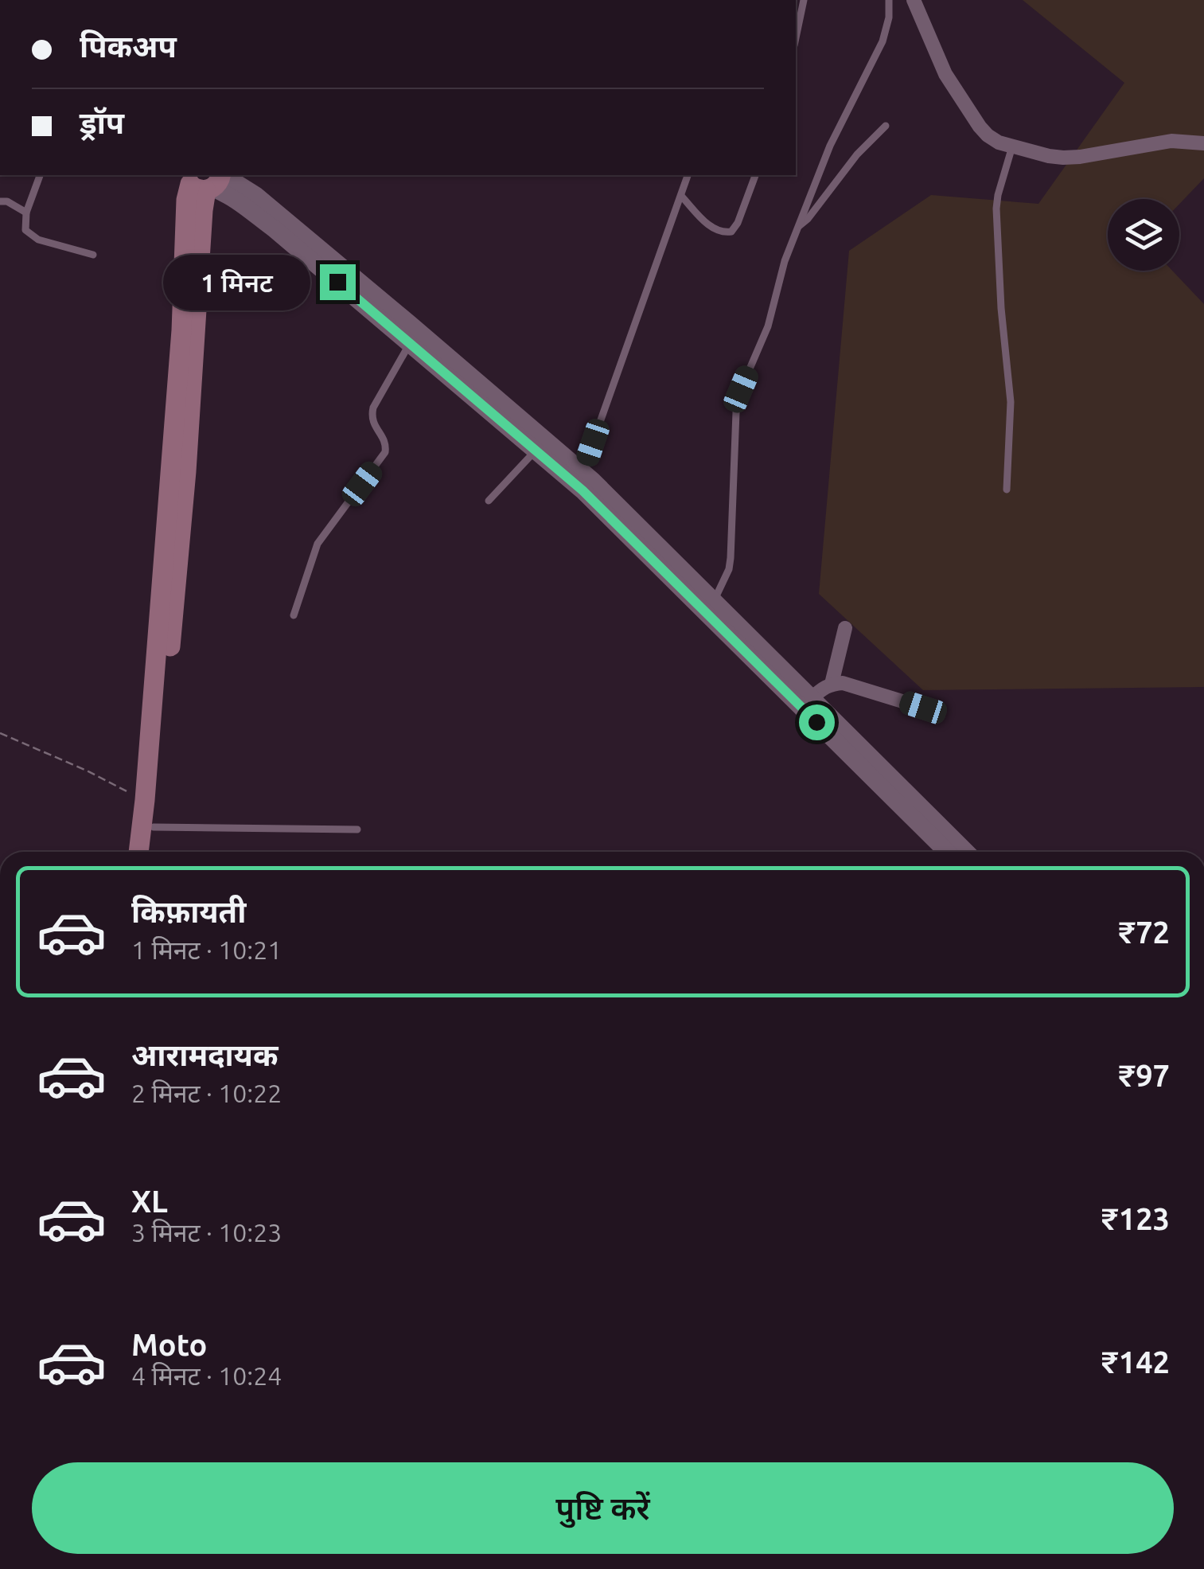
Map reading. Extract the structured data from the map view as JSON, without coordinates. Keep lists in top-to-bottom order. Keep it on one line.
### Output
{"page":{"banner":["पिकअप","ड्रॉप"],"bubble":"1 मिनट","list":[{"name":"किफ़ायती","note":"1 मिनट · 10:21","value":"₹72"},{"name":"आरामदायक","note":"2 मिनट · 10:22","value":"₹97"},{"name":"XL","note":"3 मिनट · 10:23","value":"₹123"},{"name":"Moto","note":"4 मिनट · 10:24","value":"₹142"}],"buttons":"पुष्टि करें"}}
